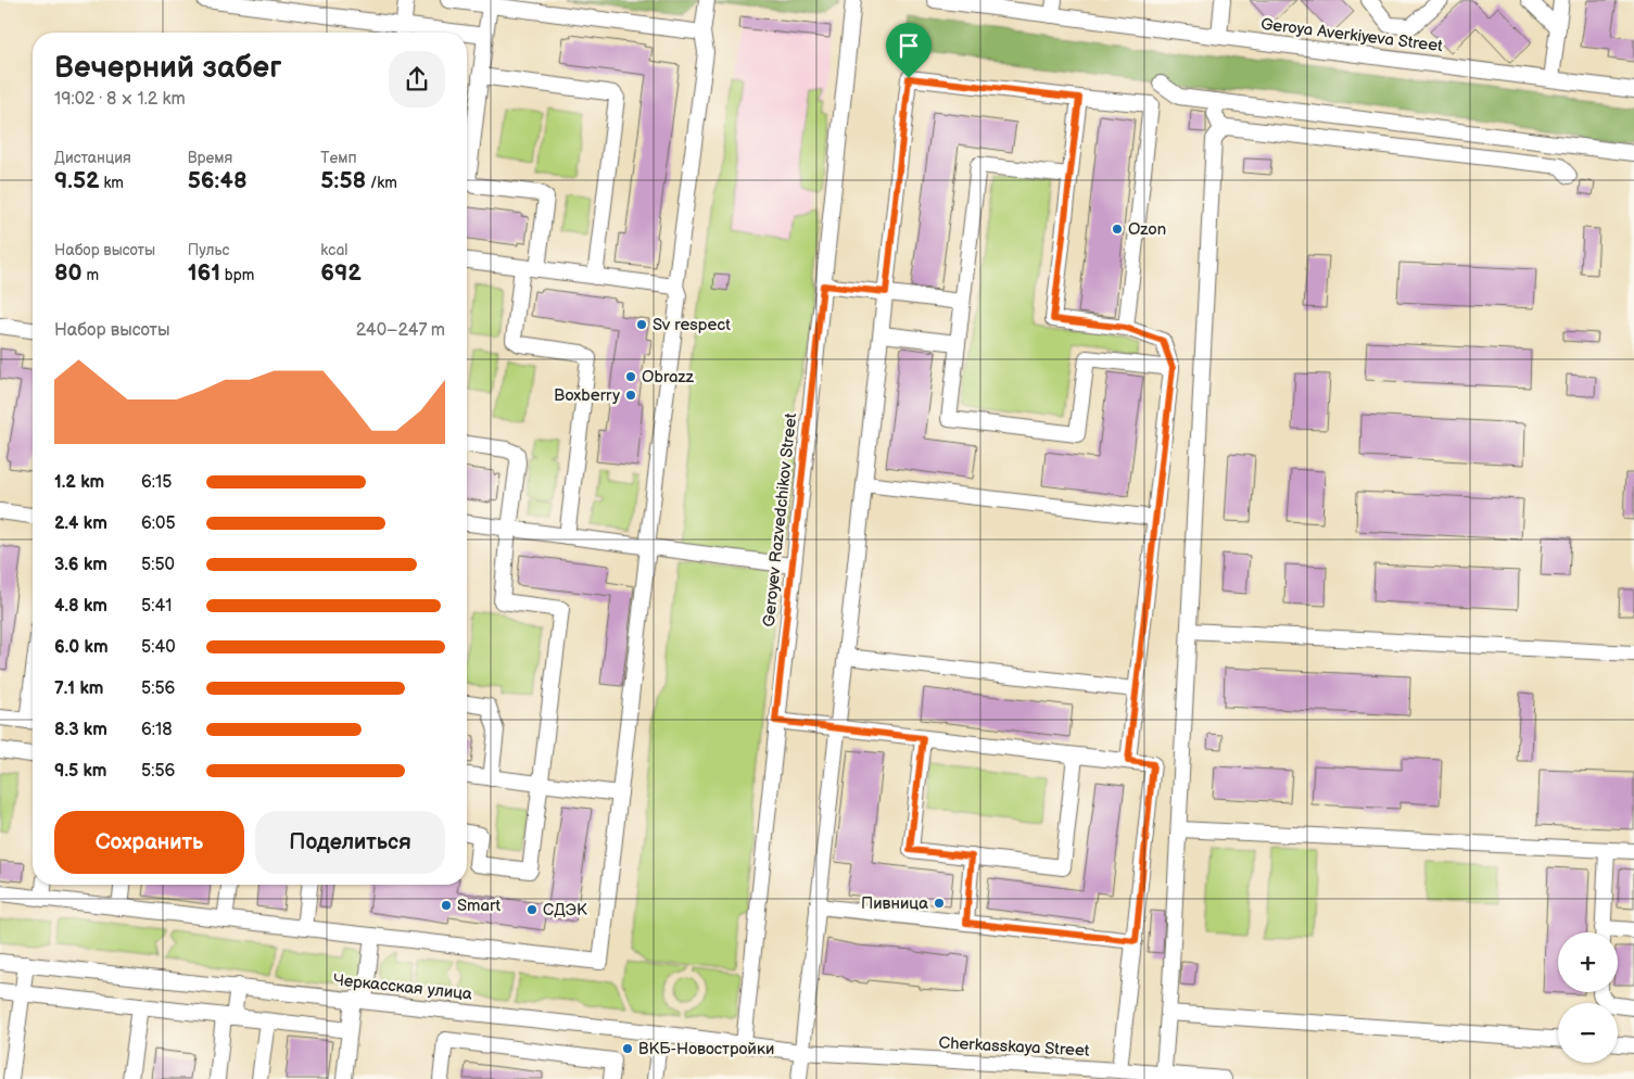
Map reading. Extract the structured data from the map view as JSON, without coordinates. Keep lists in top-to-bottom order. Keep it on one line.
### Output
{"streets":{"street":["Geroya Averkiyeva Street","Geroyev Razvedchikov Street","Черкасская улица","Cherkasskaya Street"]},"crossings":[["Geroyev Razvedchikov Street","Черкасская улица"],["Черкасская улица","Cherkasskaya Street"]],"places":["Ozon","Sv respect","Obrazz","Boxberry","Пивница","Smart","СДЭК","ВКБ-Новостройки"],"page":{"heading":["Вечерний забег","19:02 · 8 × 1.2 km"],"stats":[["Дистанция","9.52 km"],["Время","56:48"],["Темп","5:58 /km"],["Набор высоты","80 m"],["Пульс","161 bpm"],["kcal","692"]],"chart":["Набор высоты","240–247 m"],"list":[{"name":"1.2 km","note":"6:15"},{"name":"2.4 km","note":"6:05"},{"name":"3.6 km","note":"5:50"},{"name":"4.8 km","note":"5:41"},{"name":"6.0 km","note":"5:40"},{"name":"7.1 km","note":"5:56"},{"name":"8.3 km","note":"6:18"},{"name":"9.5 km","note":"5:56"}],"buttons":["Сохранить","Поделиться"],"map_buttons":["+","−"]}}
